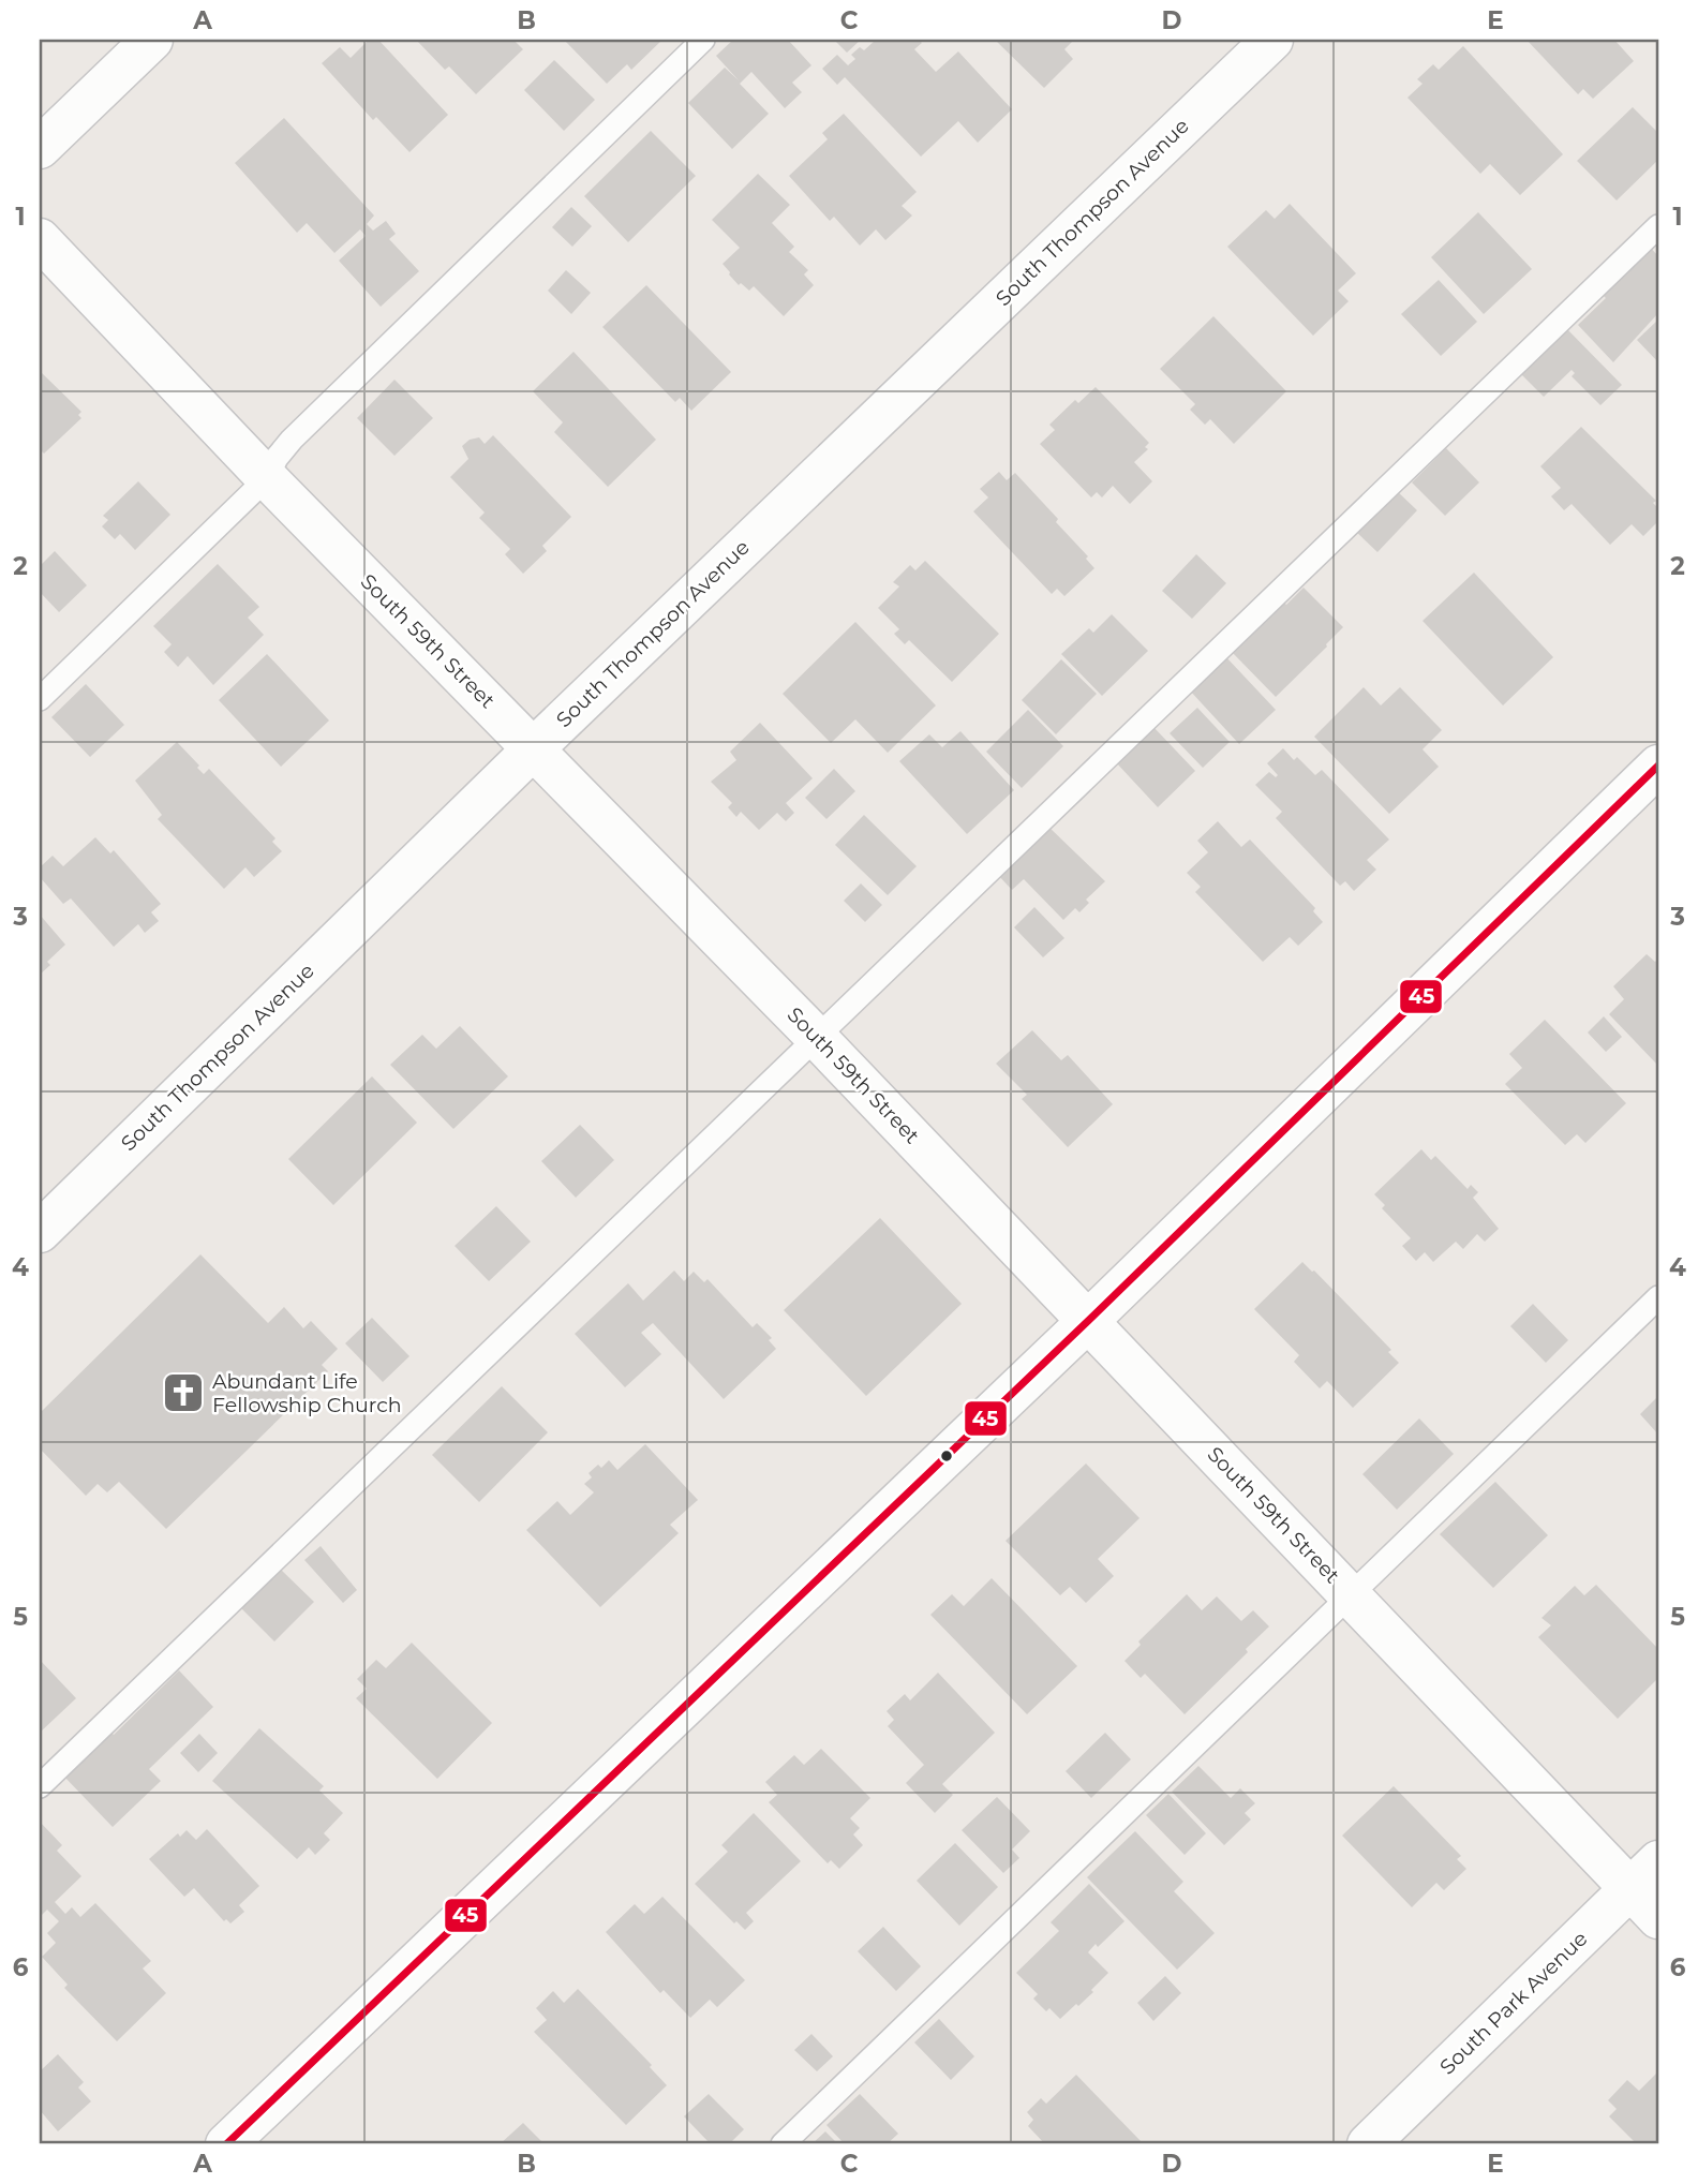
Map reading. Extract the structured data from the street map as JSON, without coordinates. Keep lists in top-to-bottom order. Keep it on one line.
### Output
{"streets":{"street":["South Thompson Avenue","South 59th Street","South Park Avenue"]},"crossings":[["South Thompson Avenue","South 59th Street"],["South 59th Street","South Park Avenue"]],"places":{"church":["Abundant Life Fellowship Church"]},"lines":["transit line 45"],"grid":{"columns":["A","B","C","D","E"],"rows":["1","2","3","4","5","6"]}}
